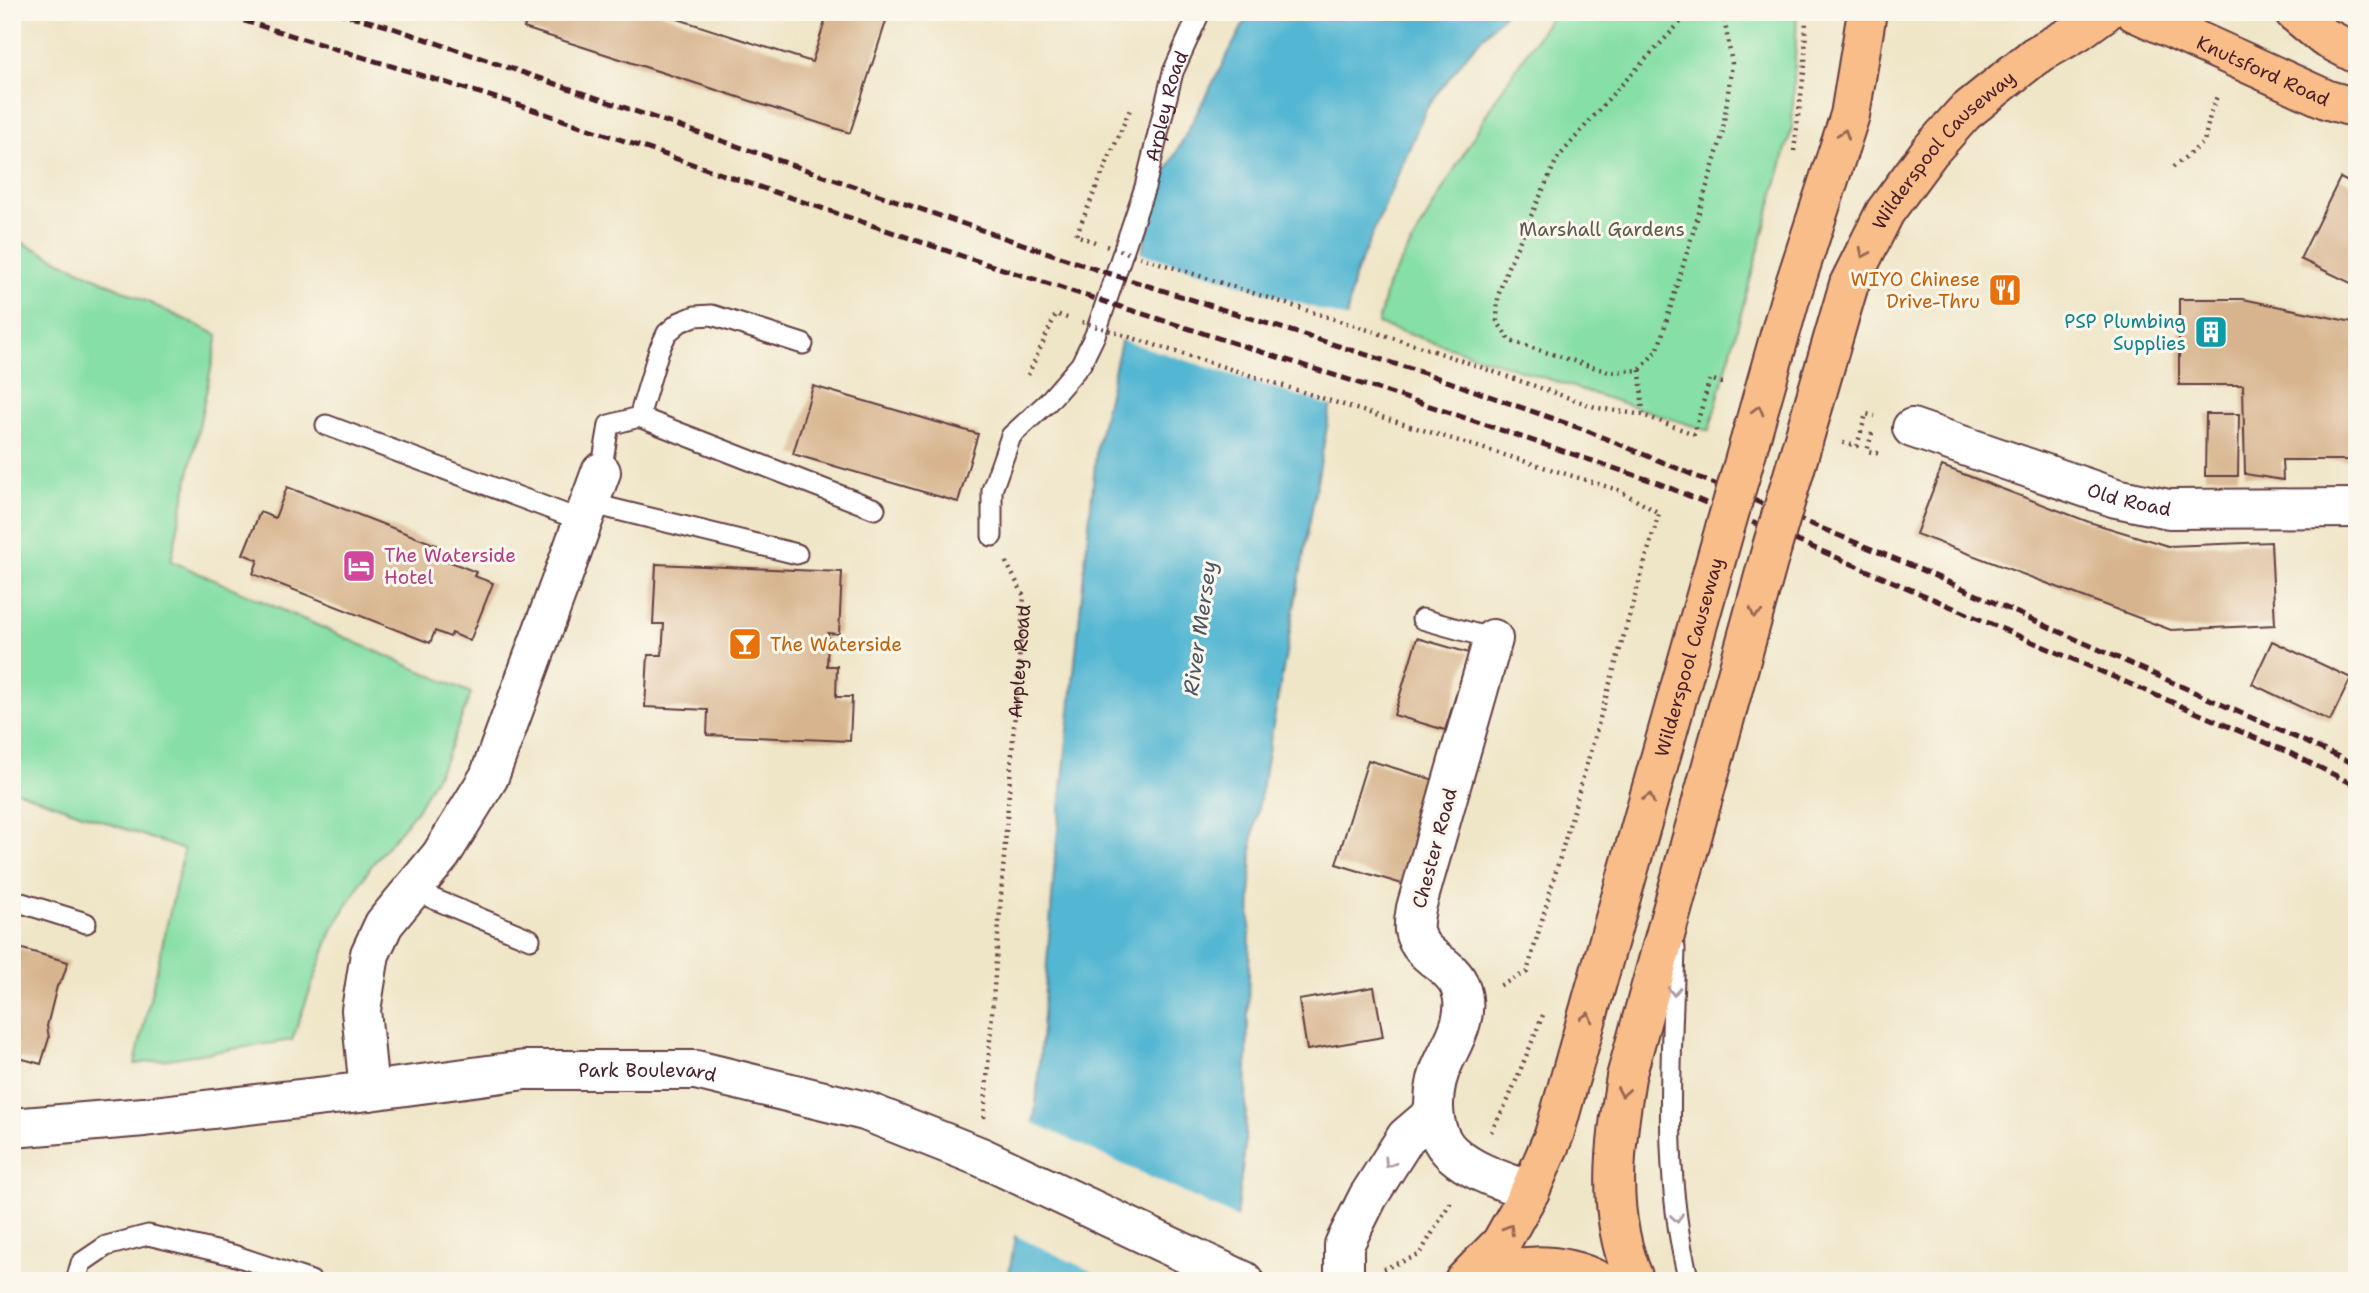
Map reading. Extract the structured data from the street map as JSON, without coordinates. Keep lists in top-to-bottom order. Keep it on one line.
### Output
{"streets":{"highway":["Knutsford Road","Wilderspool Causeway"],"street":["Old Road","Chester Road","Park Boulevard"],"lane":["Arpley Road"]},"crossings":[["Arpley Road","Park Boulevard"]],"water":["River Mersey"],"parks":["Marshall Gardens"],"places":{"restaurant":["WIYO Chinese Drive-Thru"],"building":["PSP Plumbing Supplies"],"hotel":["The Waterside Hotel"],"bar":["The Waterside"]}}
